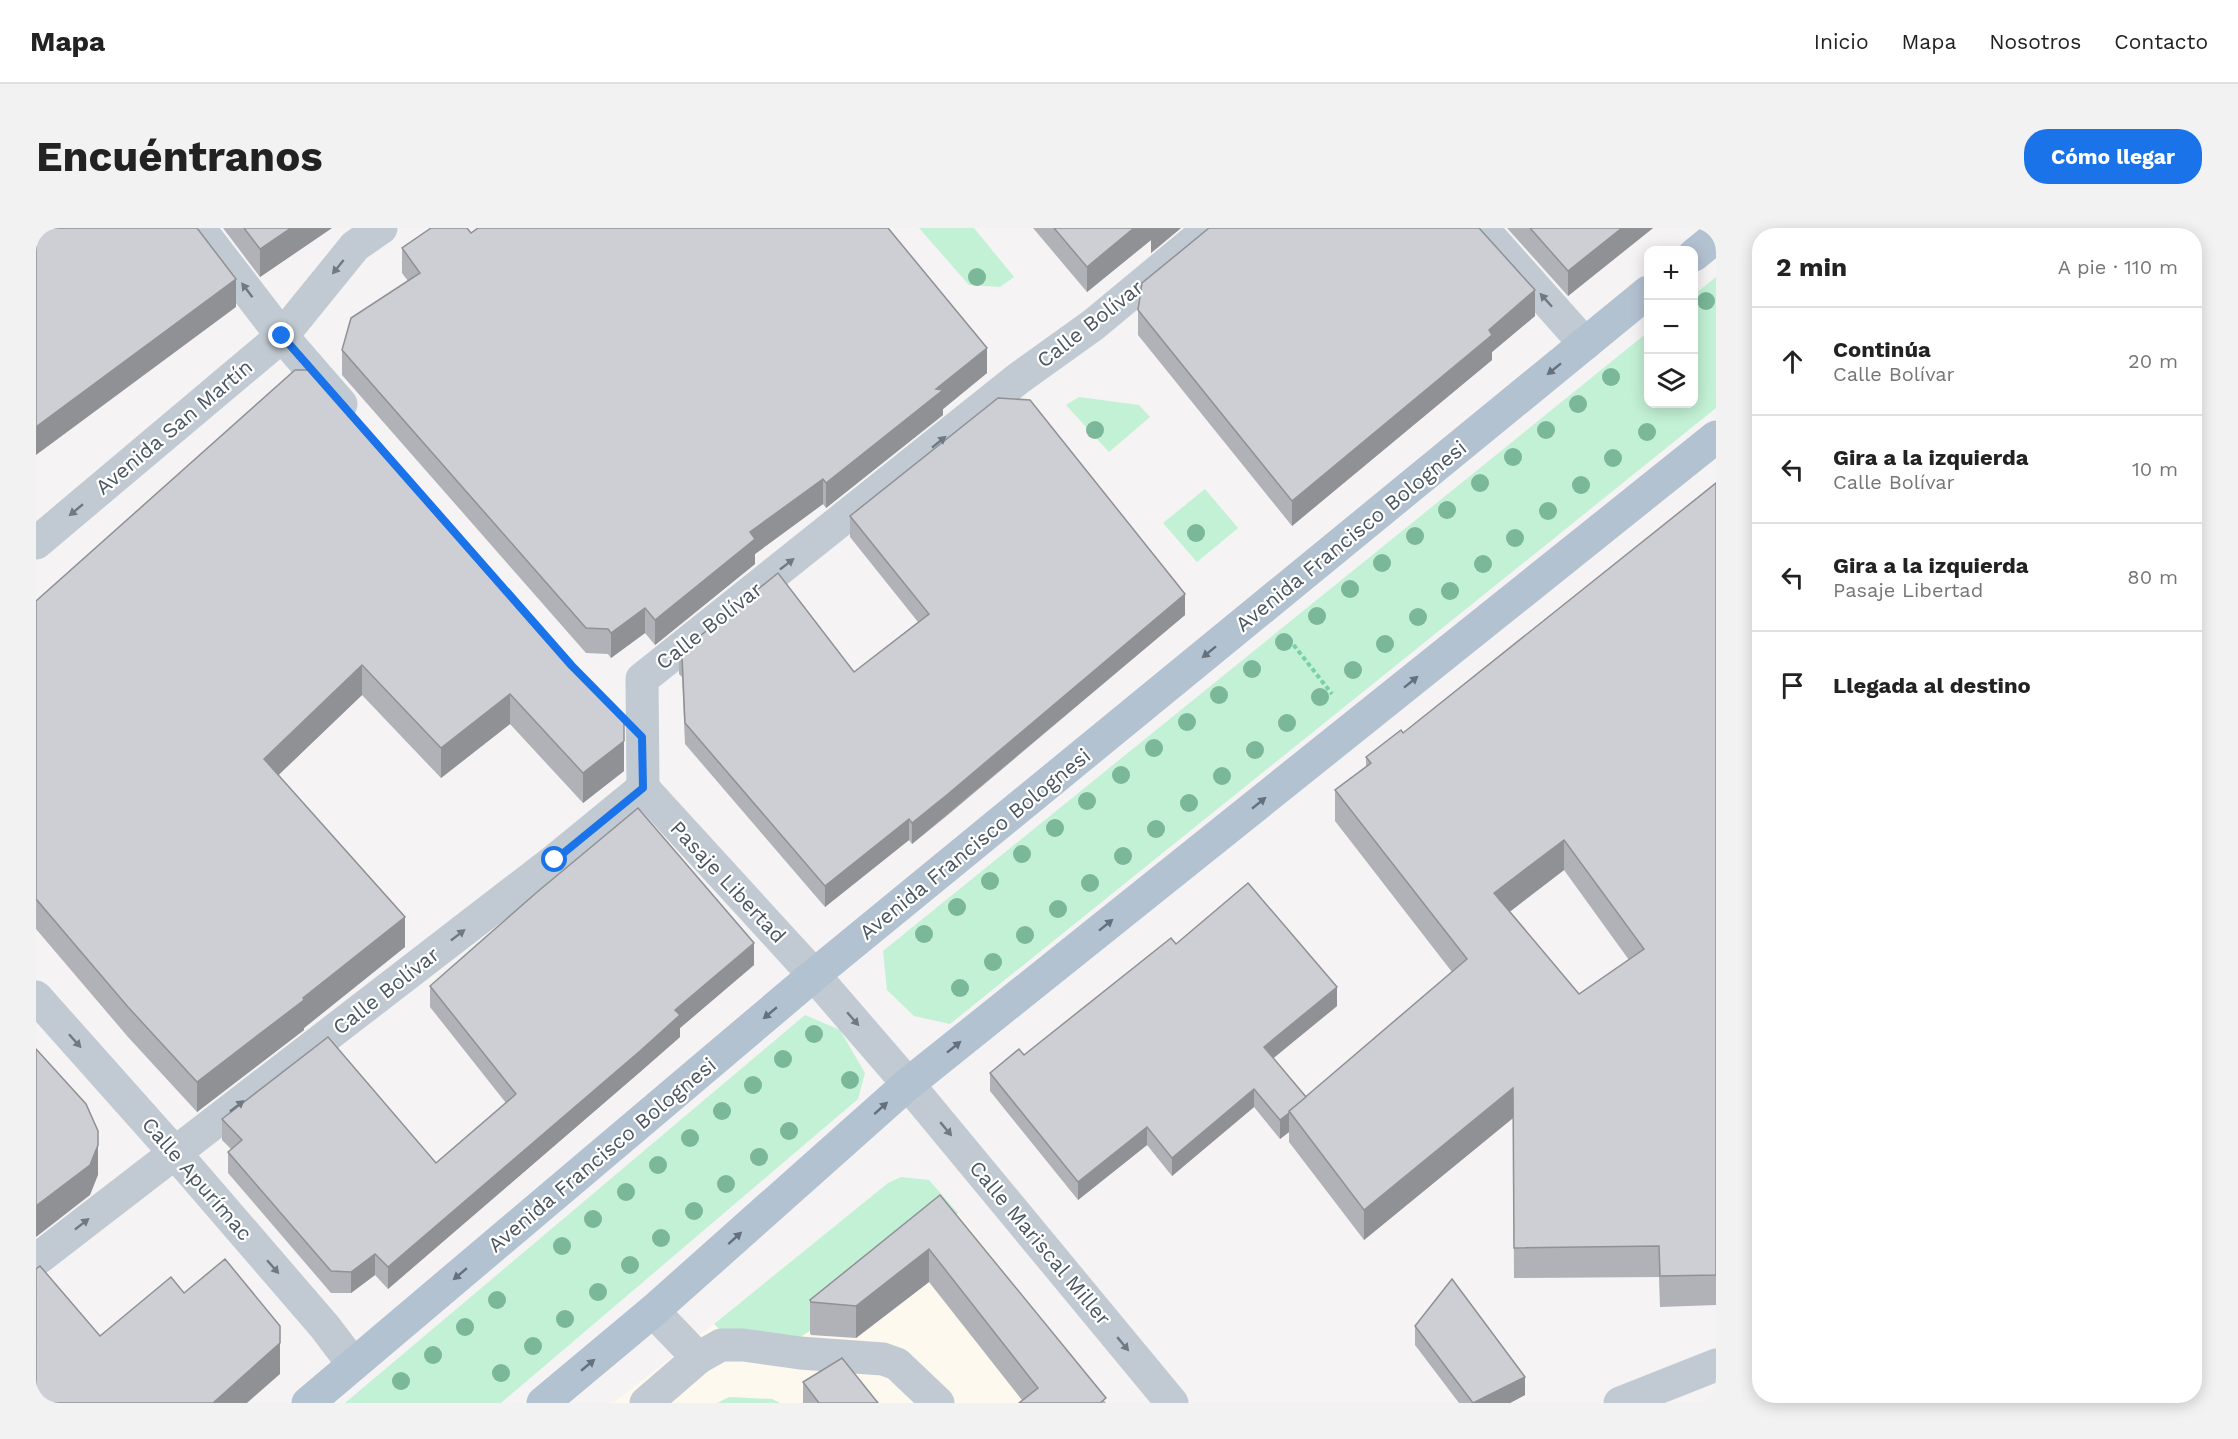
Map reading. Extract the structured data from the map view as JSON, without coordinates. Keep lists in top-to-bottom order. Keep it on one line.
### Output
{"streets":{"main road":["Avenida Francisco Bolognesi"],"street":["Calle Bolívar","Avenida San Martín","Pasaje Libertad","Calle Apurímac","Calle Mariscal Miller"]},"crossings":[["Calle Bolívar","Pasaje Libertad"],["Calle Bolívar","Calle Apurímac"],["Avenida Francisco Bolognesi","Pasaje Libertad"],["Avenida Francisco Bolognesi","Calle Apurímac"],["Pasaje Libertad","Calle Mariscal Miller"]],"one_way":["Calle Bolívar","Avenida San Martín","Pasaje Libertad","Calle Apurímac","Calle Mariscal Miller"],"page":{"header":"Mapa","nav":["Inicio","Mapa","Nosotros","Contacto"],"buttons":"Cómo llegar","title":"Encuéntranos","heading":["2 min","A pie · 110 m"],"map_buttons":["+","−"],"list":[["Continúa","Calle Bolívar","20 m"],["Gira a la izquierda","Calle Bolívar","10 m"],["Gira a la izquierda","Pasaje Libertad","80 m"],"Llegada al destino"]}}
